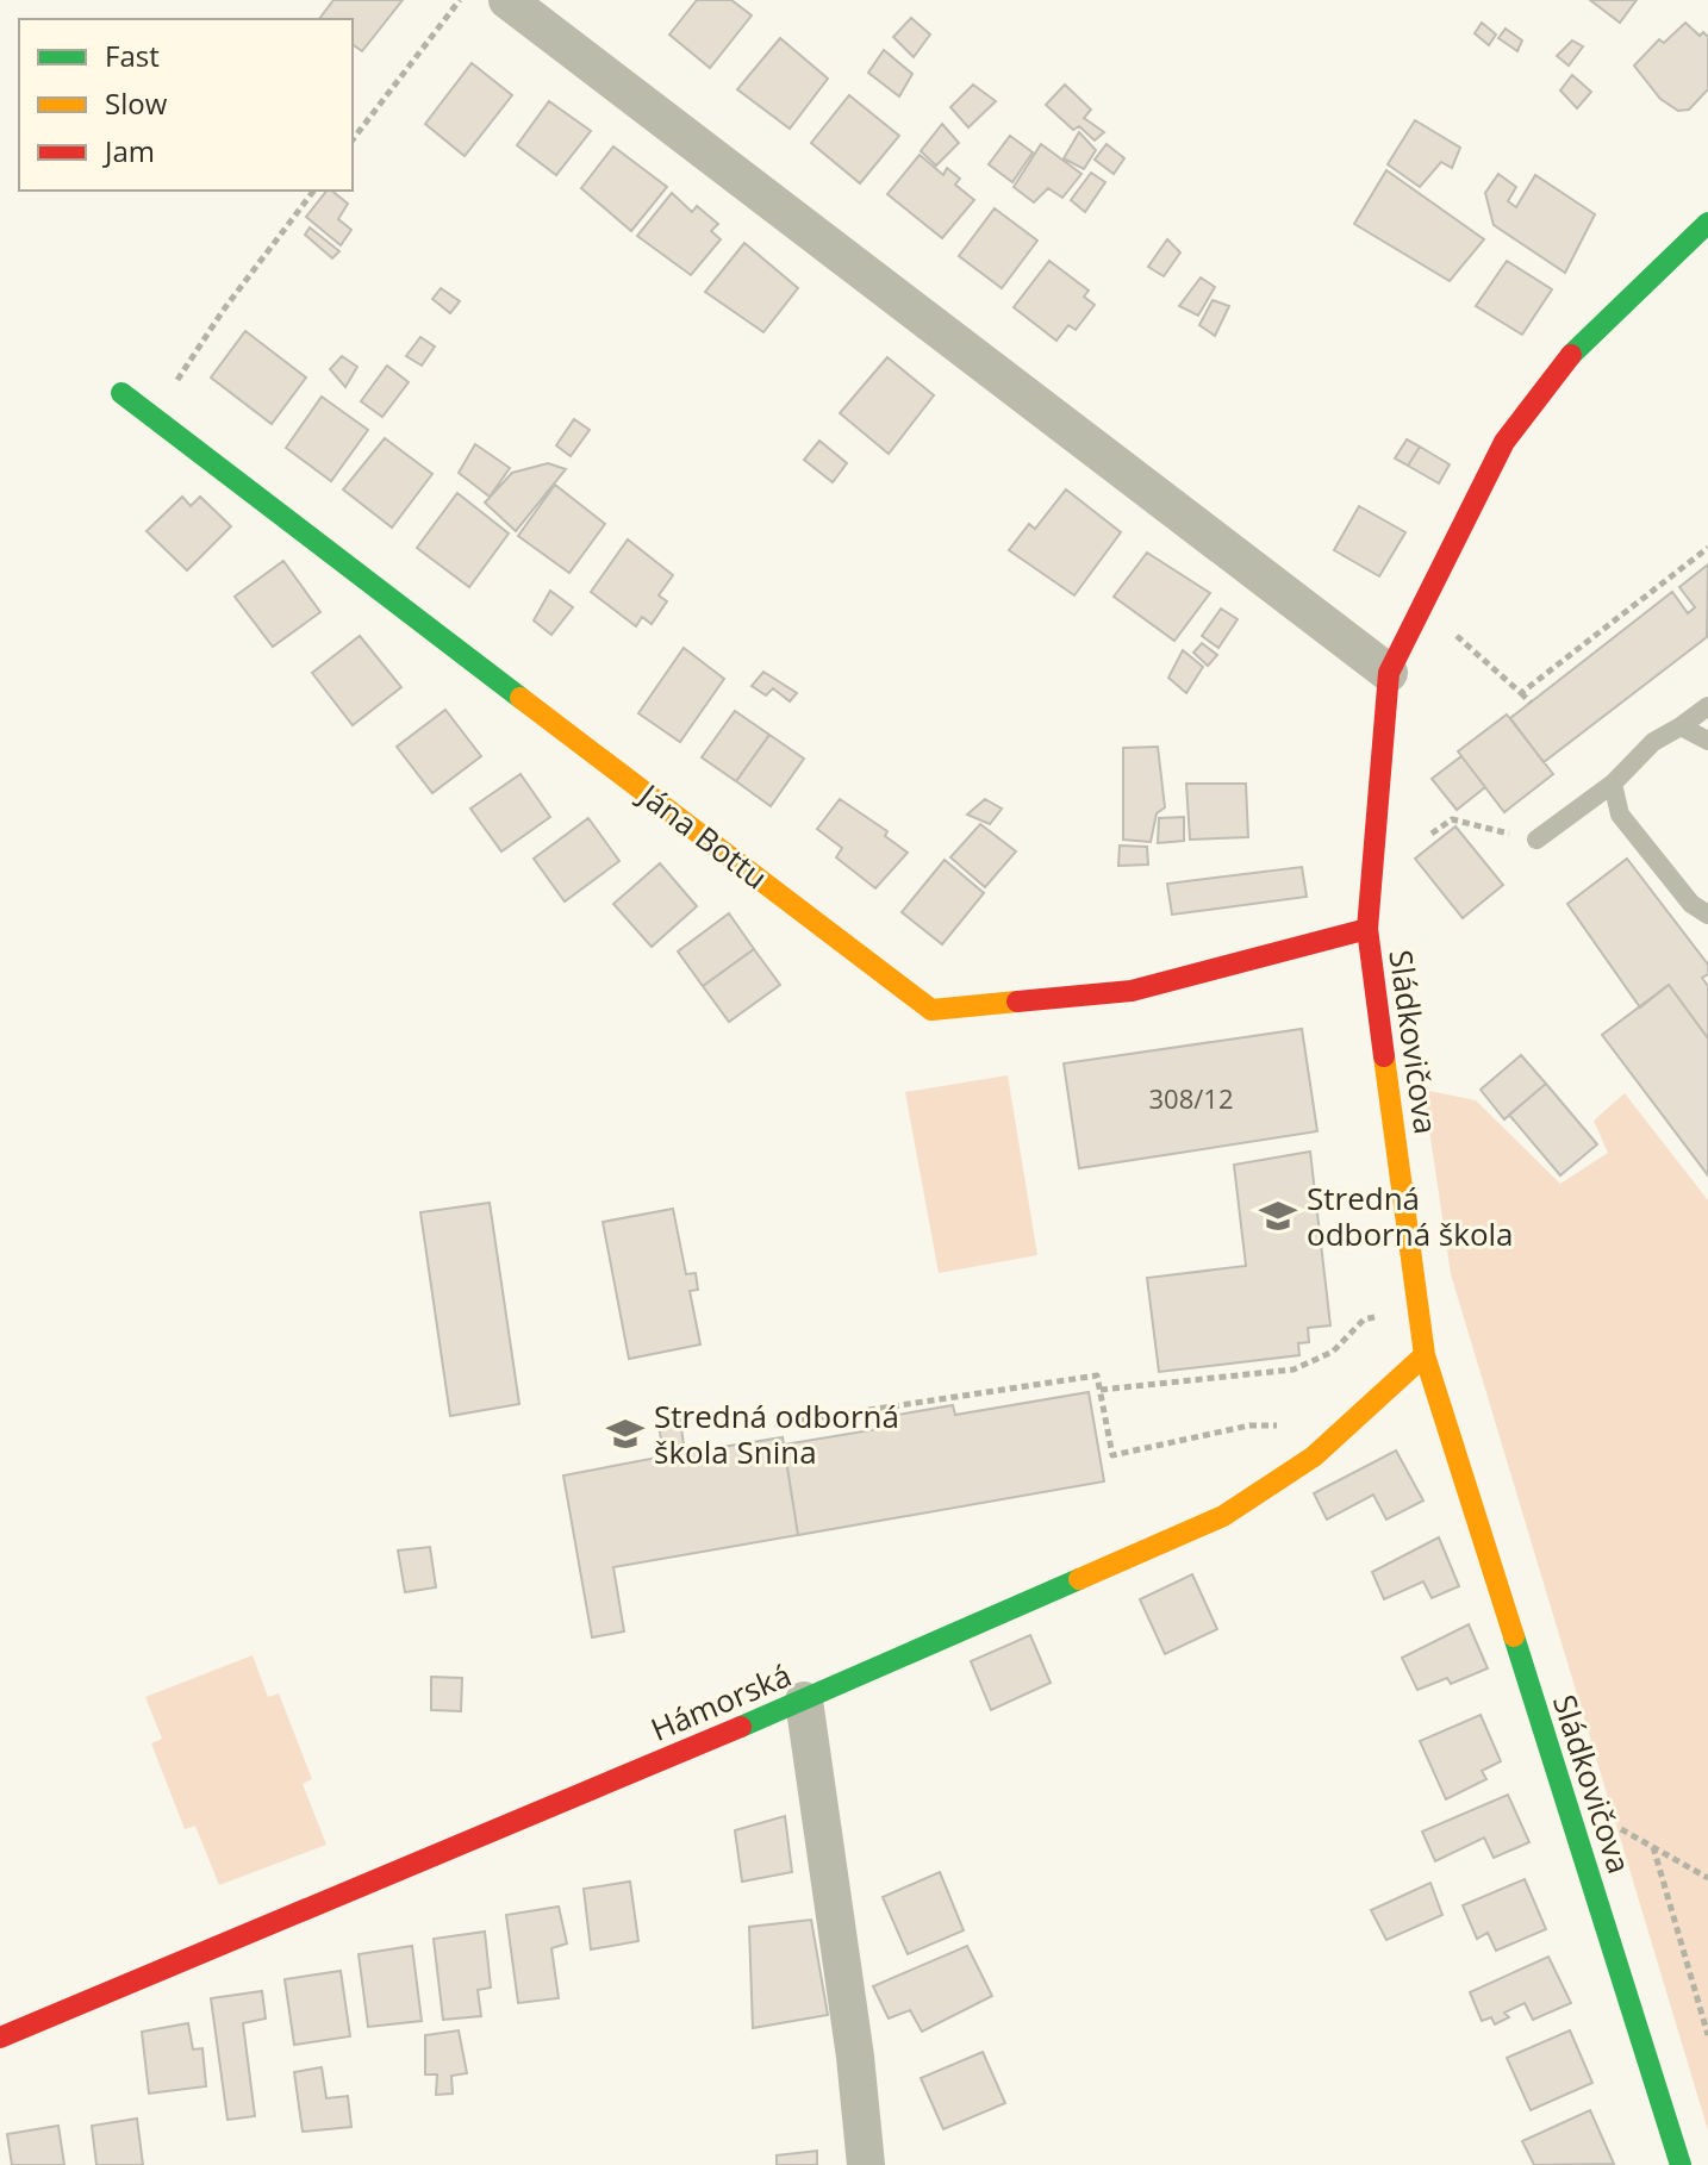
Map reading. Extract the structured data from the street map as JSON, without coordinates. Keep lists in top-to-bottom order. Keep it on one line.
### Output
{"streets":{"street":["Jána Bottu","Sládkovičova","Hámorská"]},"crossings":[["Jána Bottu","Sládkovičova"],["Sládkovičova","Hámorská"]],"places":{"school or university":["Stredná odborná škola","Stredná odborná škola Snina"]},"house_numbers":["308/12"],"legend":["Fast","Slow","Jam"]}
